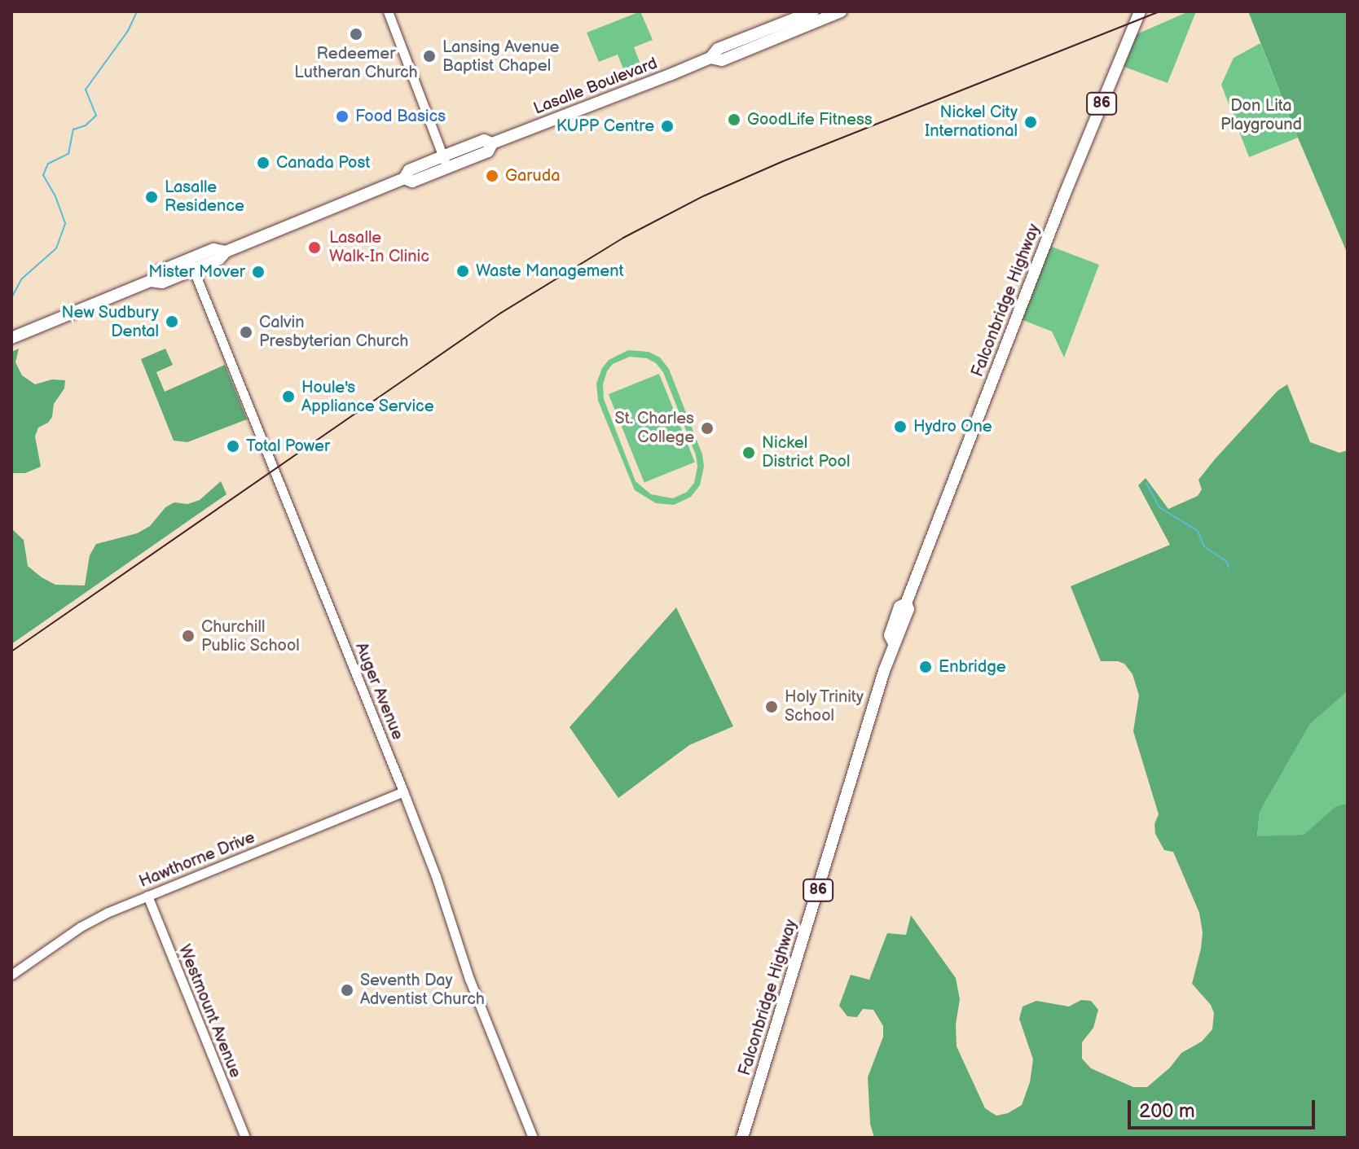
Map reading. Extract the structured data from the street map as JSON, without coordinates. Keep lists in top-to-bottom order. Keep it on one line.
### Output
{"streets":{"main road":["Lasalle Boulevard","86","Falconbridge Highway"],"street":["Auger Avenue","Hawthorne Drive","Westmount Avenue"]},"crossings":[["Lasalle Boulevard","Auger Avenue"],["Auger Avenue","Hawthorne Drive"],["Hawthorne Drive","Westmount Avenue"]],"parks":["Don Lita Playground"],"places":["Redeemer Lutheran Church","Lansing Avenue Baptist Chapel","Food Basics","GoodLife Fitness","Nickel City International","KUPP Centre","Canada Post","Garuda","Lasalle Residence","Lasalle Walk-In Clinic","Waste Management","Mister Mover","New Sudbury Dental","Calvin Presbyterian Church","Houle's Appliance Service","Hydro One","St. Charles College","Total Power","Nickel District Pool","Churchill Public School","Enbridge","Holy Trinity School","Seventh Day Adventist Church"],"scale_bar":"200 m"}
